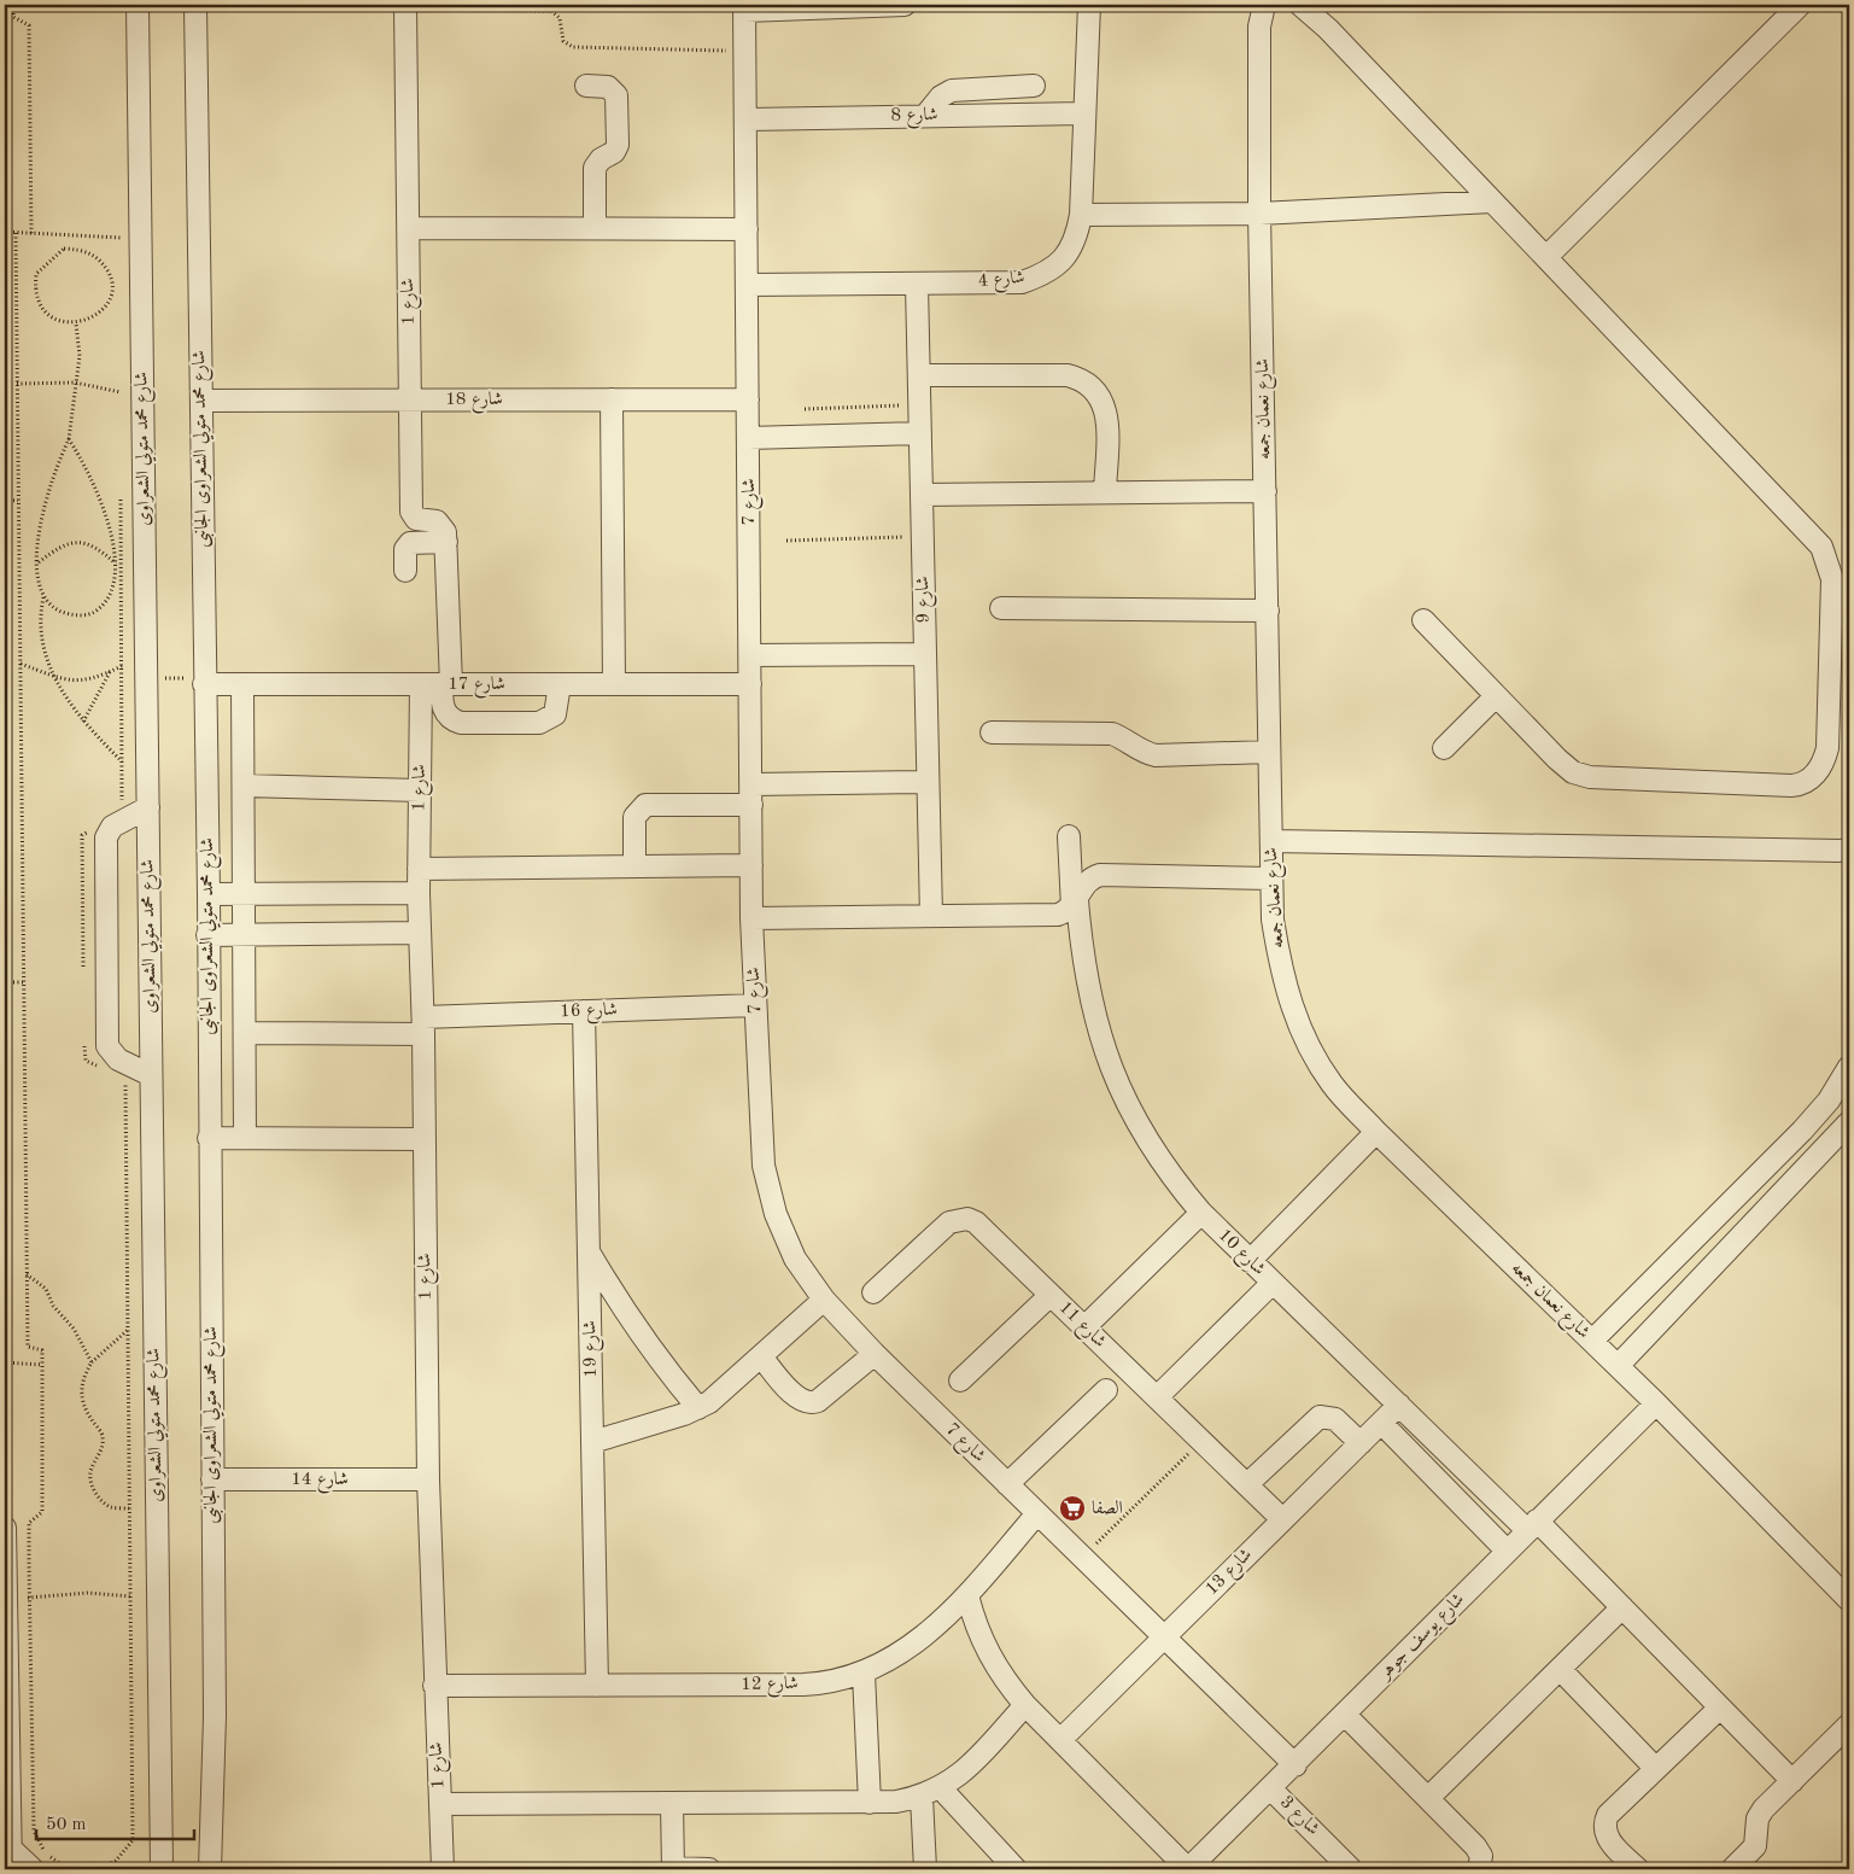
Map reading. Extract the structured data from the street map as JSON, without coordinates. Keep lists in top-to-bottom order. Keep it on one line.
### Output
{"streets":{"street":["شارع 8","شارع 4","شارع 1","شارع 18","شارع نعمان جمعه","شارع محمد متولي الشعراوى","شارع محمد متولي الشعراوى الجانبى","شارع 7","شارع 9","شارع 17","شارع 16","شارع 10","شارع 11","شارع 19","شارع 14","شارع 13","شارع يوسف جوهر","شارع 12","شارع 3"]},"crossings":[["شارع 8","شارع 4"],["شارع 8","شارع 7"],["شارع 4","شارع 7"],["شارع 4","شارع 9"],["شارع 1","شارع 18"],["شارع 1","شارع 17"],["شارع 1","شارع 16"],["شارع 1","شارع 14"],["شارع 1","شارع 12"],["شارع 18","شارع محمد متولي الشعراوى الجانبى"],["شارع 18","شارع 7"],["شارع نعمان جمعه","شارع يوسف جوهر"],["شارع محمد متولي الشعراوى الجانبى","شارع 17"],["شارع محمد متولي الشعراوى الجانبى","شارع 14"],["شارع 7","شارع 17"],["شارع 7","شارع 16"],["شارع 7","شارع 13"],["شارع 7","شارع يوسف جوهر"],["شارع 7","شارع 12"],["شارع 16","شارع 19"],["شارع 10","شارع 13"],["شارع 10","شارع يوسف جوهر"],["شارع 11","شارع 13"],["شارع 19","شارع 12"],["شارع يوسف جوهر","شارع 3"]],"places":{"supermarket":["الصفا"]},"scale_bar":"50 m"}
